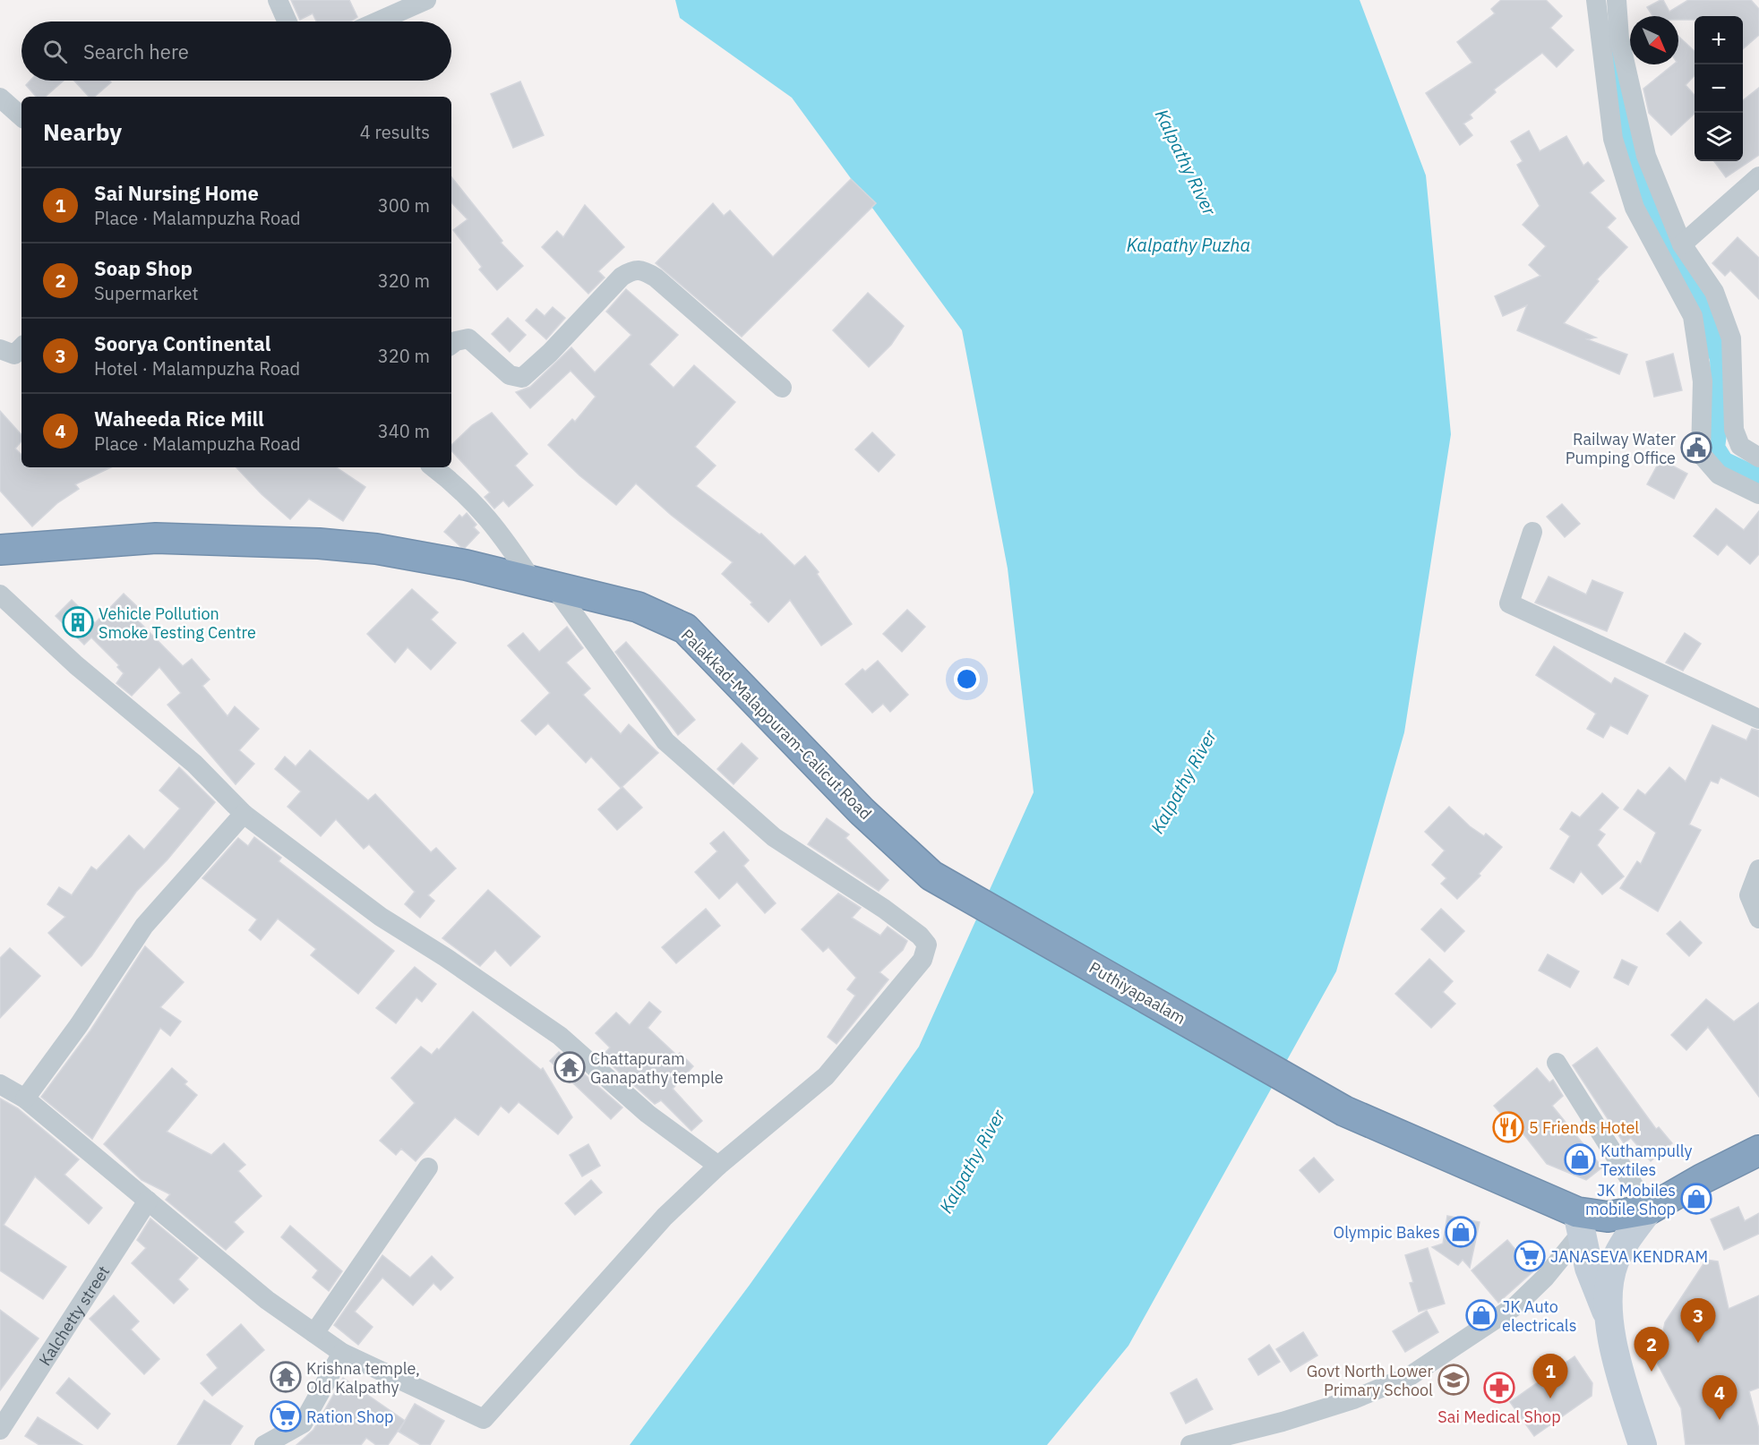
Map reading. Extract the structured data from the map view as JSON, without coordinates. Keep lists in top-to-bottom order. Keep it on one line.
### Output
{"streets":{"highway":["Palakkad-Malappuram-Calicut Road","Puthiyapaalam"],"street":["Kalchetty street"]},"crossings":[["Palakkad-Malappuram-Calicut Road","Puthiyapaalam"]],"water":["Kalpathy River","Kalpathy Puzha"],"places":{"public building":["Railway Water Pumping Office"],"building":["Vehicle Pollution Smoke Testing Centre"],"temple":["Chattapuram Ganapathy temple","Krishna temple, Old Kalpathy"],"restaurant":["5 Friends Hotel"],"shop":["Kuthampully Textiles","JK Mobiles mobile Shop","Olympic Bakes","JK Auto electricals"],"supermarket":["JANASEVA KENDRAM","Ration Shop"],"school or university":["Govt North Lower Primary School"],"pharmacy":["Sai Medical Shop"]},"north":"bottom right","page":{"map_buttons":["+","−"],"search":"Search here","heading":["Nearby","4 results"],"list":[{"mark":"1","name":"Sai Nursing Home","note":"Place · Malampuzha Road","value":"300 m"},{"mark":"2","name":"Soap Shop","note":"Supermarket","value":"320 m"},{"mark":"3","name":"Soorya Continental","note":"Hotel · Malampuzha Road","value":"320 m"},{"mark":"4","name":"Waheeda Rice Mill","note":"Place · Malampuzha Road","value":"340 m"}],"pins":["3","2","1","4"]}}
